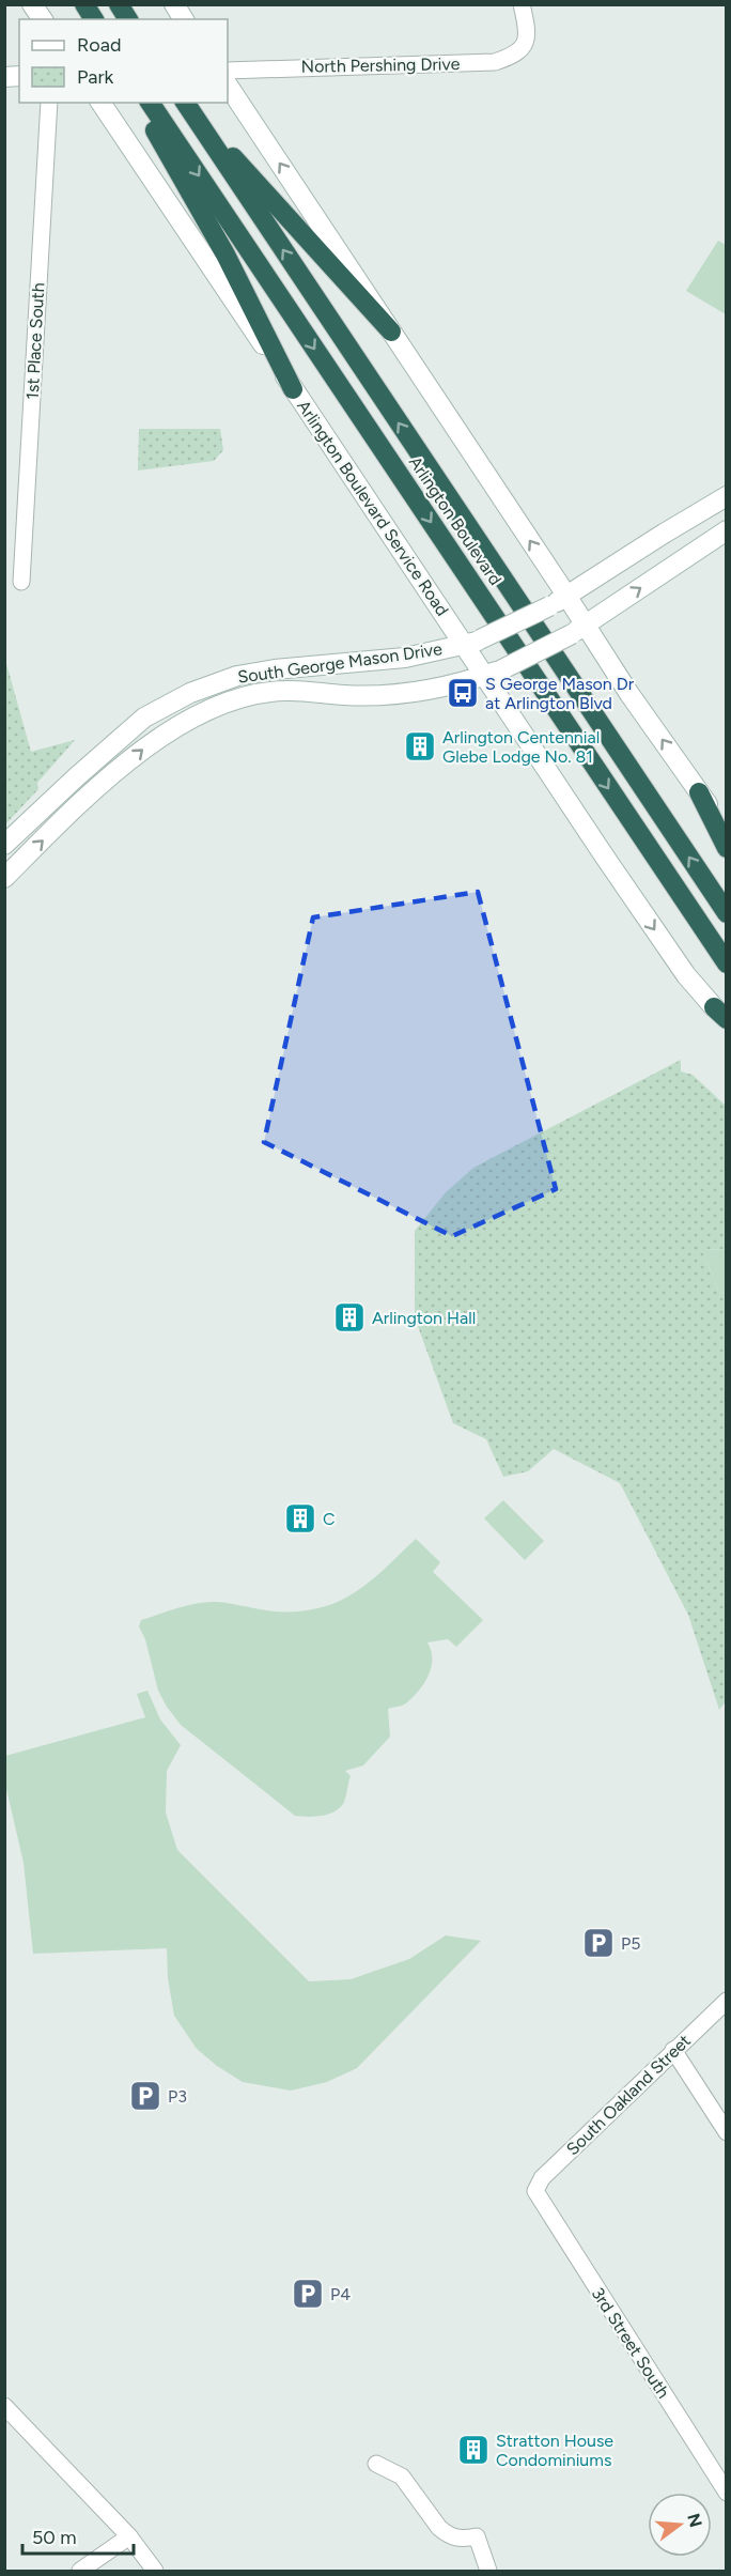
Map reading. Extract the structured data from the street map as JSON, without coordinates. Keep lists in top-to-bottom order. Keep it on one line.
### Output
{"streets":{"highway":["Arlington Boulevard"],"main road":["Arlington Boulevard Service Road","South George Mason Drive"],"street":["North Pershing Drive","1st Place South","South Oakland Street","3rd Street South"]},"crossings":[["Arlington Boulevard Service Road","South George Mason Drive"],["South Oakland Street","3rd Street South"]],"places":{"bus stop":["S George Mason Dr at Arlington Blvd"],"building":["Arlington Centennial Glebe Lodge No. 81","Arlington Hall","C","Stratton House Condominiums"],"parking":["P5","P3","P4"]},"legend":["Road","Park"],"scale_bar":"50 m","north":"right"}
